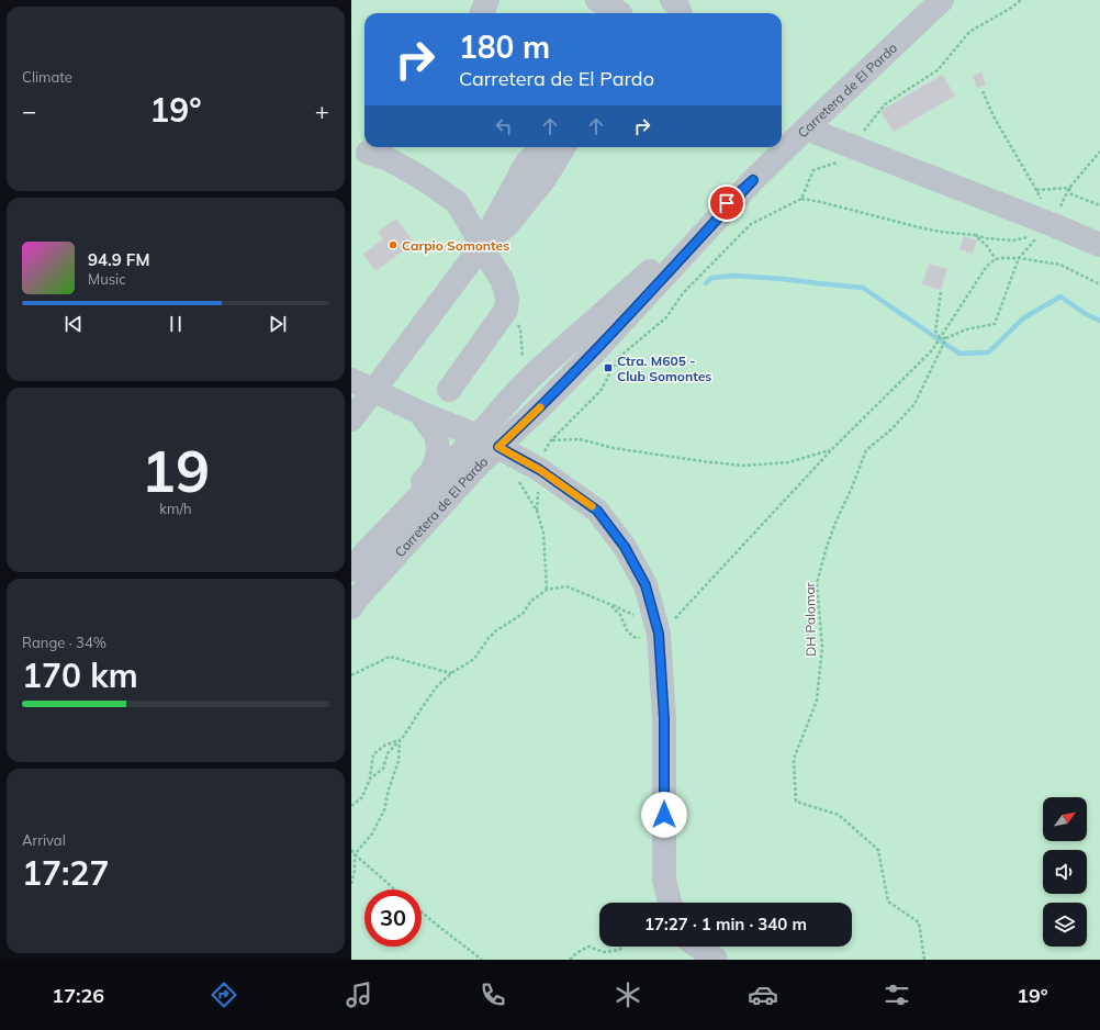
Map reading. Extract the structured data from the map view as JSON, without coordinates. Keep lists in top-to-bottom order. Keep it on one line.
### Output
{"streets":{"street":["Carretera de El Pardo"],"path":["DH Palomar"]},"places":{"other":["Carpio Somontes"],"transit":["Ctra. M605 - Club Somontes"]},"north":"top right","page":{"tile":["Climate",["19","km/h"],["Range · 34%","170 km"],["Arrival","17:27"]],"turn":["180 m","Carretera de El Pardo"],"heat":["−","19°","+"],"song":["94.9 FM","Music"],"limit":"30","trip":"17:27 · 1 min · 340 m","tabs":["17:26","19°"]}}
